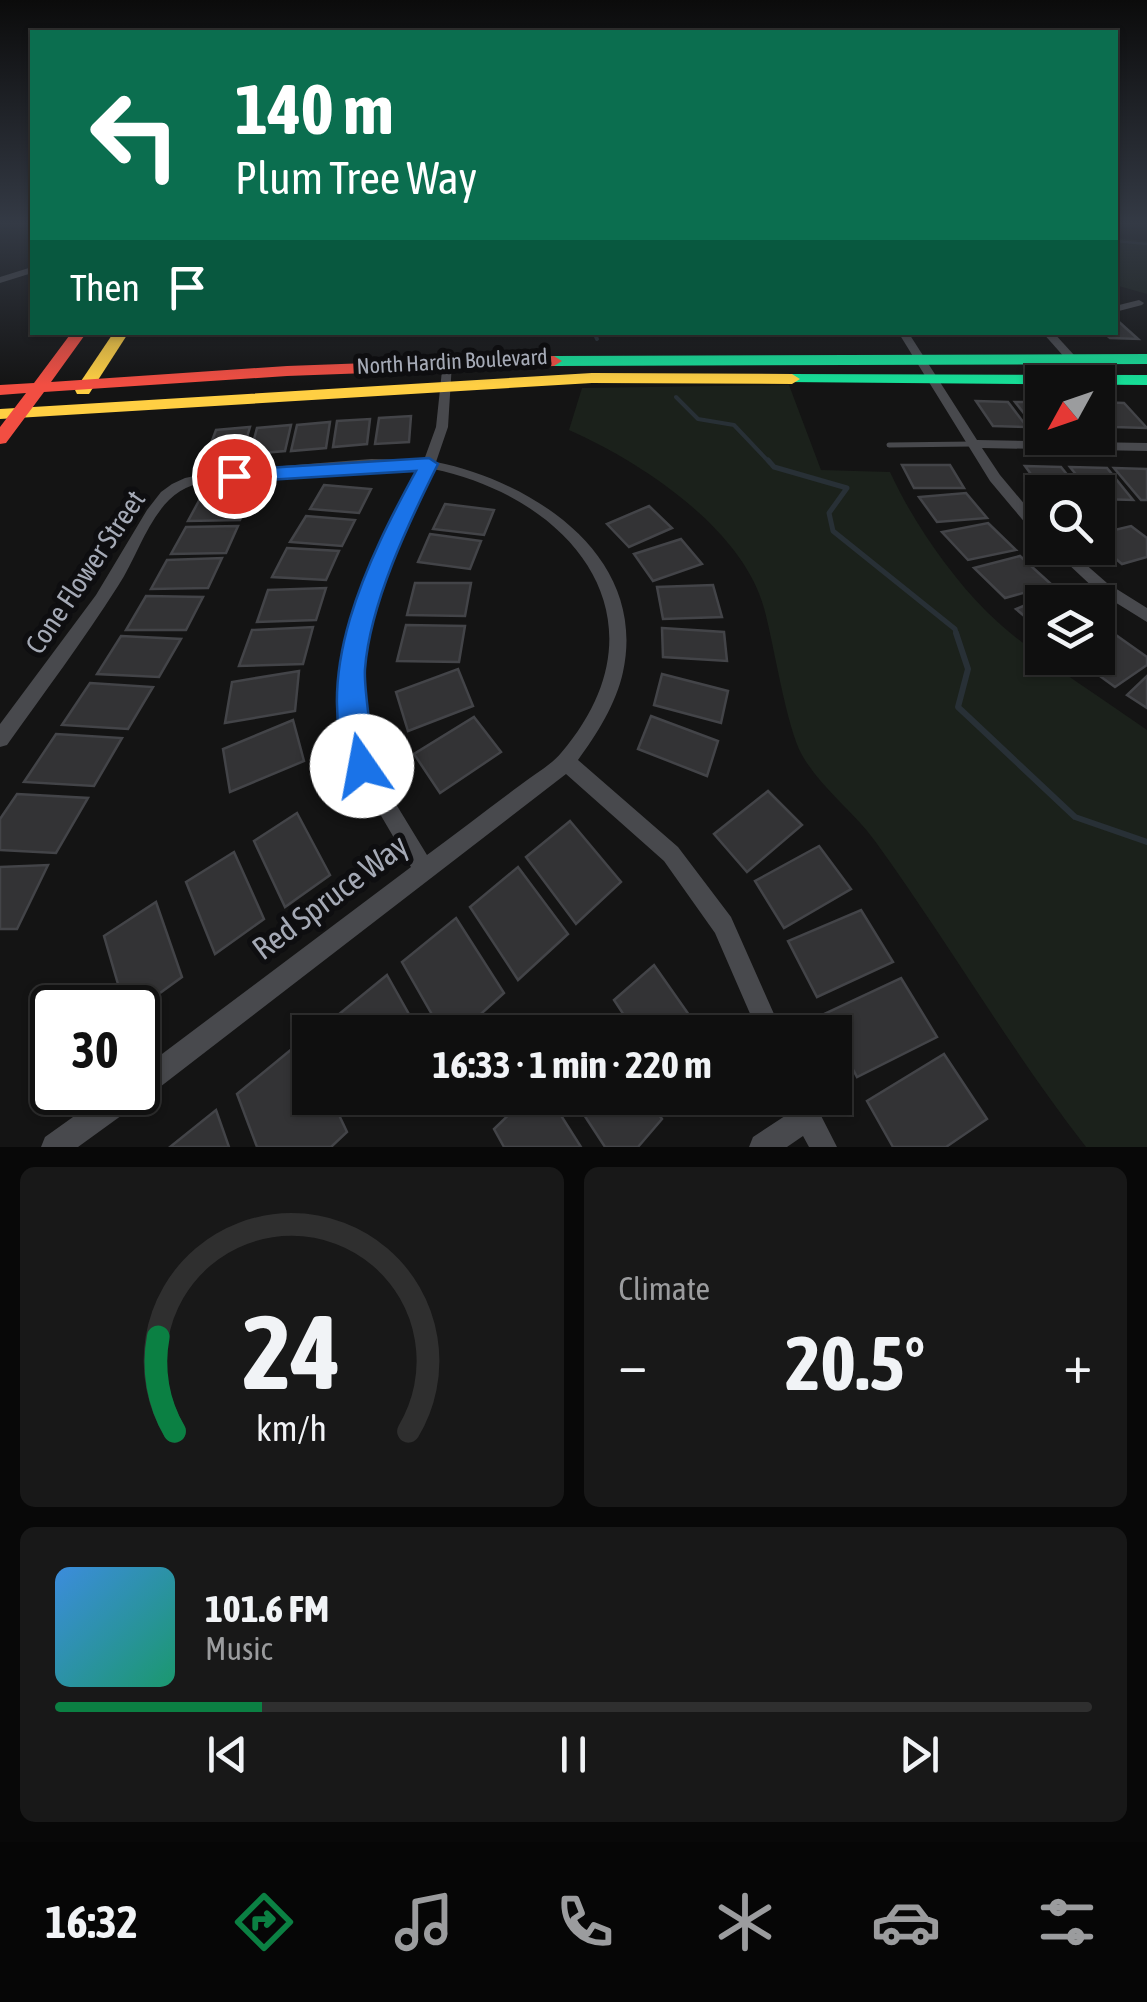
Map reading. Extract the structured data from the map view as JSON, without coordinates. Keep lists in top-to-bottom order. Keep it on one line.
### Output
{"streets":{"street":["North Hardin Boulevard","Cone Flower Street","Red Spruce Way"]},"crossings":[["Cone Flower Street","Red Spruce Way"]],"north":"bottom left","page":{"turn":["140 m","Plum Tree Way"],"then":"Then","limit":"30","trip":"16:33 · 1 min · 220 m","tile":"Climate","heat":["−","20.5°","+"],"song":["101.6 FM","Music"],"tabs":"16:32","gauge":["24","km/h"]}}
